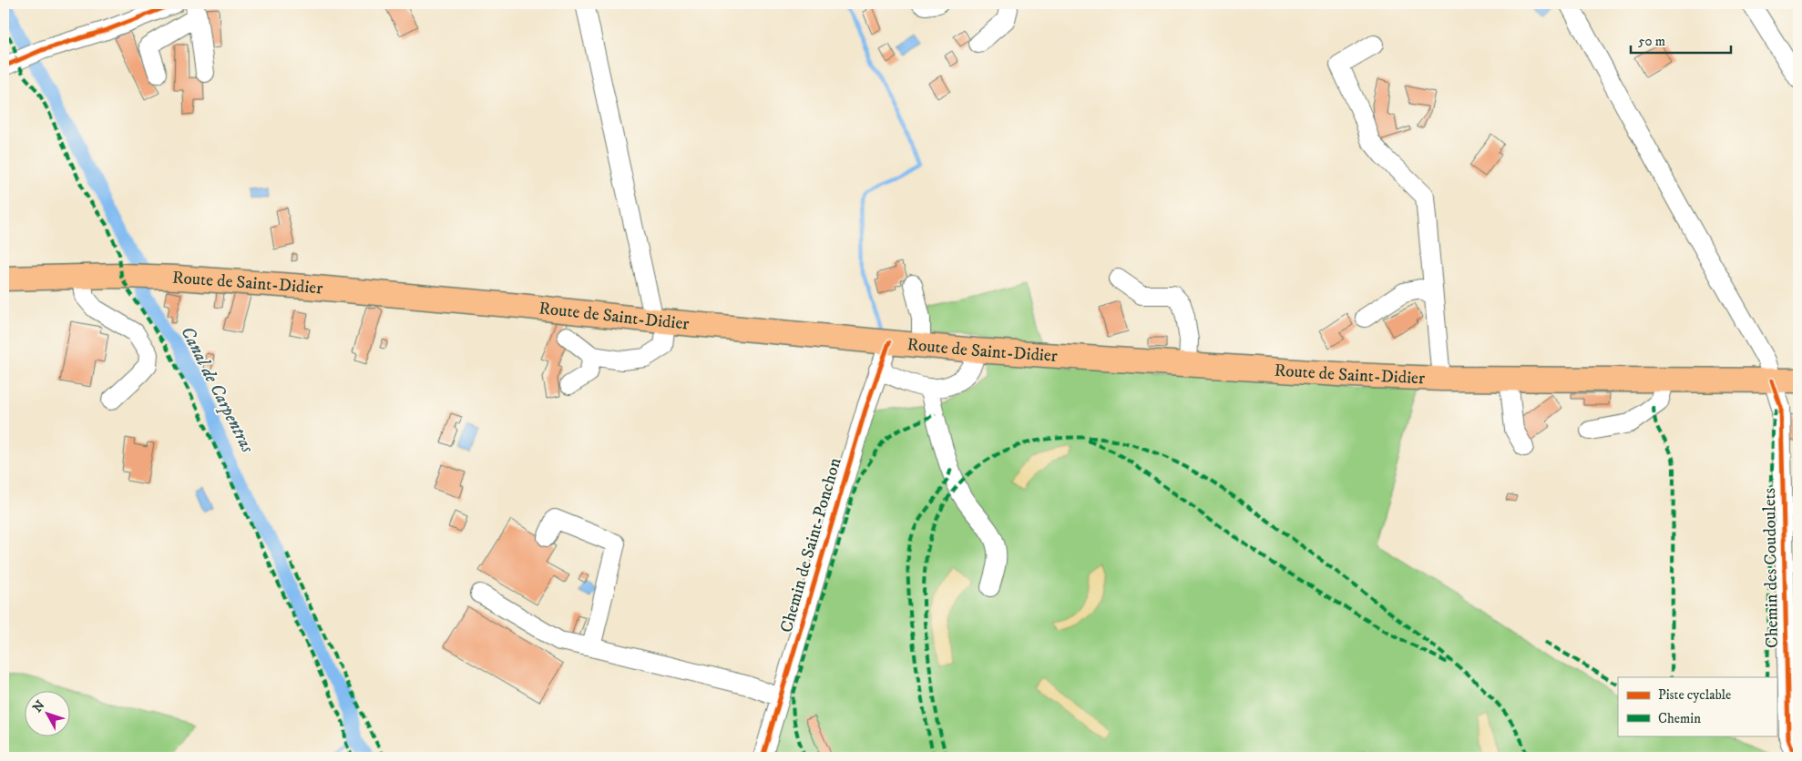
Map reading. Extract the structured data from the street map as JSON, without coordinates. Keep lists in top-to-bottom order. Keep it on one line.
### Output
{"streets":{"main road":["Route de Saint-Didier"],"street":["Chemin de Saint-Ponchon","Chemin des Coudoulets"]},"crossings":[["Route de Saint-Didier","Chemin de Saint-Ponchon"],["Route de Saint-Didier","Chemin des Coudoulets"]],"water":["Canal de Carpentras"],"legend":["Piste cyclable","Chemin"],"scale_bar":"50 m","north":"top left"}
